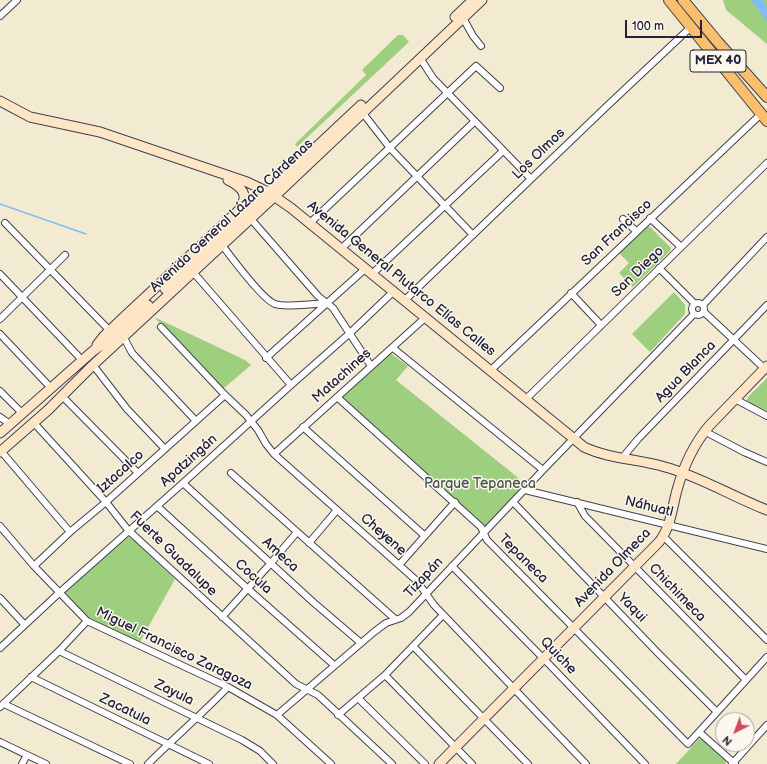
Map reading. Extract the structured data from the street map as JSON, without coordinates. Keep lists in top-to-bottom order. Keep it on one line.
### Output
{"streets":{"main road":["MEX 40"],"street":["Los Olmos","Avenida General Lázaro Cárdenas","San Francisco","San Diego","Avenida General Plutarco Elías Calles","Agua Blanca","Matachines","Apatzingán","Iztacalco","Náhuatl","Cheyene","Fuerte Guadalupe","Ameca","Tepaneca","Avenida Olmeca","Cocula","Tizapán","Chichimeca","Yaqui","Miguel Francisco Zaragoza","Quiche","Zayula","Zacatula"]},"crossings":[["MEX 40","Los Olmos"],["MEX 40","San Francisco"],["Los Olmos","Avenida General Plutarco Elías Calles"],["Avenida General Lázaro Cárdenas","Avenida General Plutarco Elías Calles"],["Avenida General Lázaro Cárdenas","Fuerte Guadalupe"],["San Francisco","Avenida General Plutarco Elías Calles"],["San Diego","Avenida General Plutarco Elías Calles"],["Avenida General Plutarco Elías Calles","Agua Blanca"],["Avenida General Plutarco Elías Calles","Matachines"],["Avenida General Plutarco Elías Calles","Apatzingán"],["Avenida General Plutarco Elías Calles","Avenida Olmeca"],["Avenida General Plutarco Elías Calles","Tizapán"],["Matachines","Cheyene"],["Matachines","Tepaneca"],["Apatzingán","Cheyene"],["Apatzingán","Fuerte Guadalupe"],["Apatzingán","Ameca"],["Apatzingán","Cocula"],["Apatzingán","Miguel Francisco Zaragoza"],["Iztacalco","Cheyene"],["Iztacalco","Fuerte Guadalupe"],["Iztacalco","Miguel Francisco Zaragoza"],["Náhuatl","Avenida Olmeca"],["Náhuatl","Tizapán"],["Náhuatl","Chichimeca"],["Cheyene","Avenida Olmeca"],["Cheyene","Tizapán"],["Fuerte Guadalupe","Tizapán"],["Ameca","Tizapán"],["Tepaneca","Avenida Olmeca"],["Tepaneca","Tizapán"],["Avenida Olmeca","Chichimeca"],["Avenida Olmeca","Yaqui"],["Avenida Olmeca","Quiche"],["Cocula","Tizapán"],["Tizapán","Yaqui"],["Tizapán","Miguel Francisco Zaragoza"],["Tizapán","Quiche"]],"parks":["Parque Tepaneca"],"scale_bar":"100 m","north":"bottom left"}
